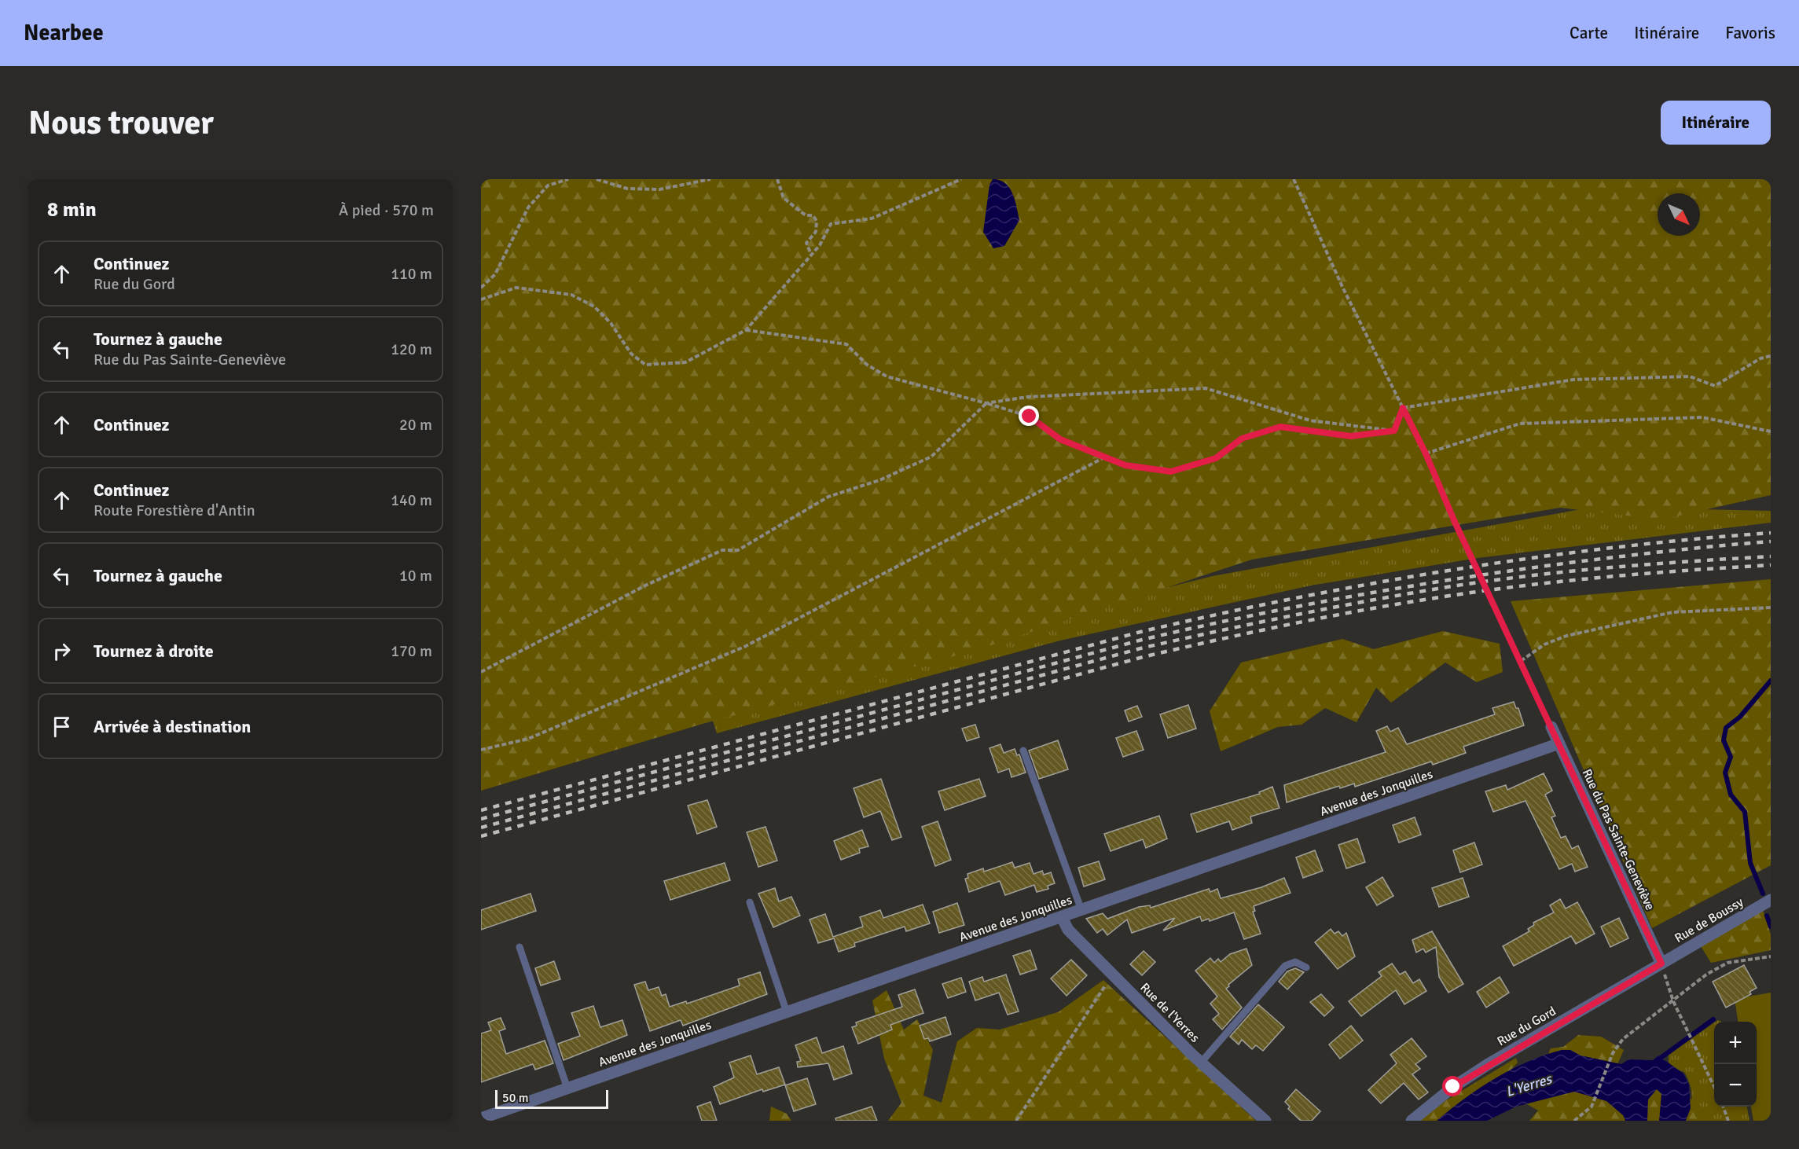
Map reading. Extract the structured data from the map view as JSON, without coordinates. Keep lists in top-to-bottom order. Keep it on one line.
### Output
{"streets":{"street":["Avenue des Jonquilles","Rue du Pas Sainte-Geneviève","Rue de Boussy","Rue de l'Yerres","Rue du Gord"]},"crossings":[["Avenue des Jonquilles","Rue du Pas Sainte-Geneviève"],["Avenue des Jonquilles","Rue de l'Yerres"],["Rue du Pas Sainte-Geneviève","Rue de Boussy"],["Rue du Pas Sainte-Geneviève","Rue du Gord"],["Rue de Boussy","Rue du Gord"]],"water":["L'Yerres"],"scale_bar":"50 m","north":"bottom right","page":{"header":"Nearbee","nav":["Carte","Itinéraire","Favoris"],"buttons":"Itinéraire","title":"Nous trouver","heading":["8 min","À pied · 570 m"],"list":[["Continuez","Rue du Gord","110 m"],["Tournez à gauche","Rue du Pas Sainte-Geneviève","120 m"],["Continuez","20 m"],["Continuez","Route Forestière d'Antin","140 m"],["Tournez à gauche","10 m"],["Tournez à droite","170 m"],"Arrivée à destination"],"map_buttons":["+","−"],"scale":"50 m"}}
